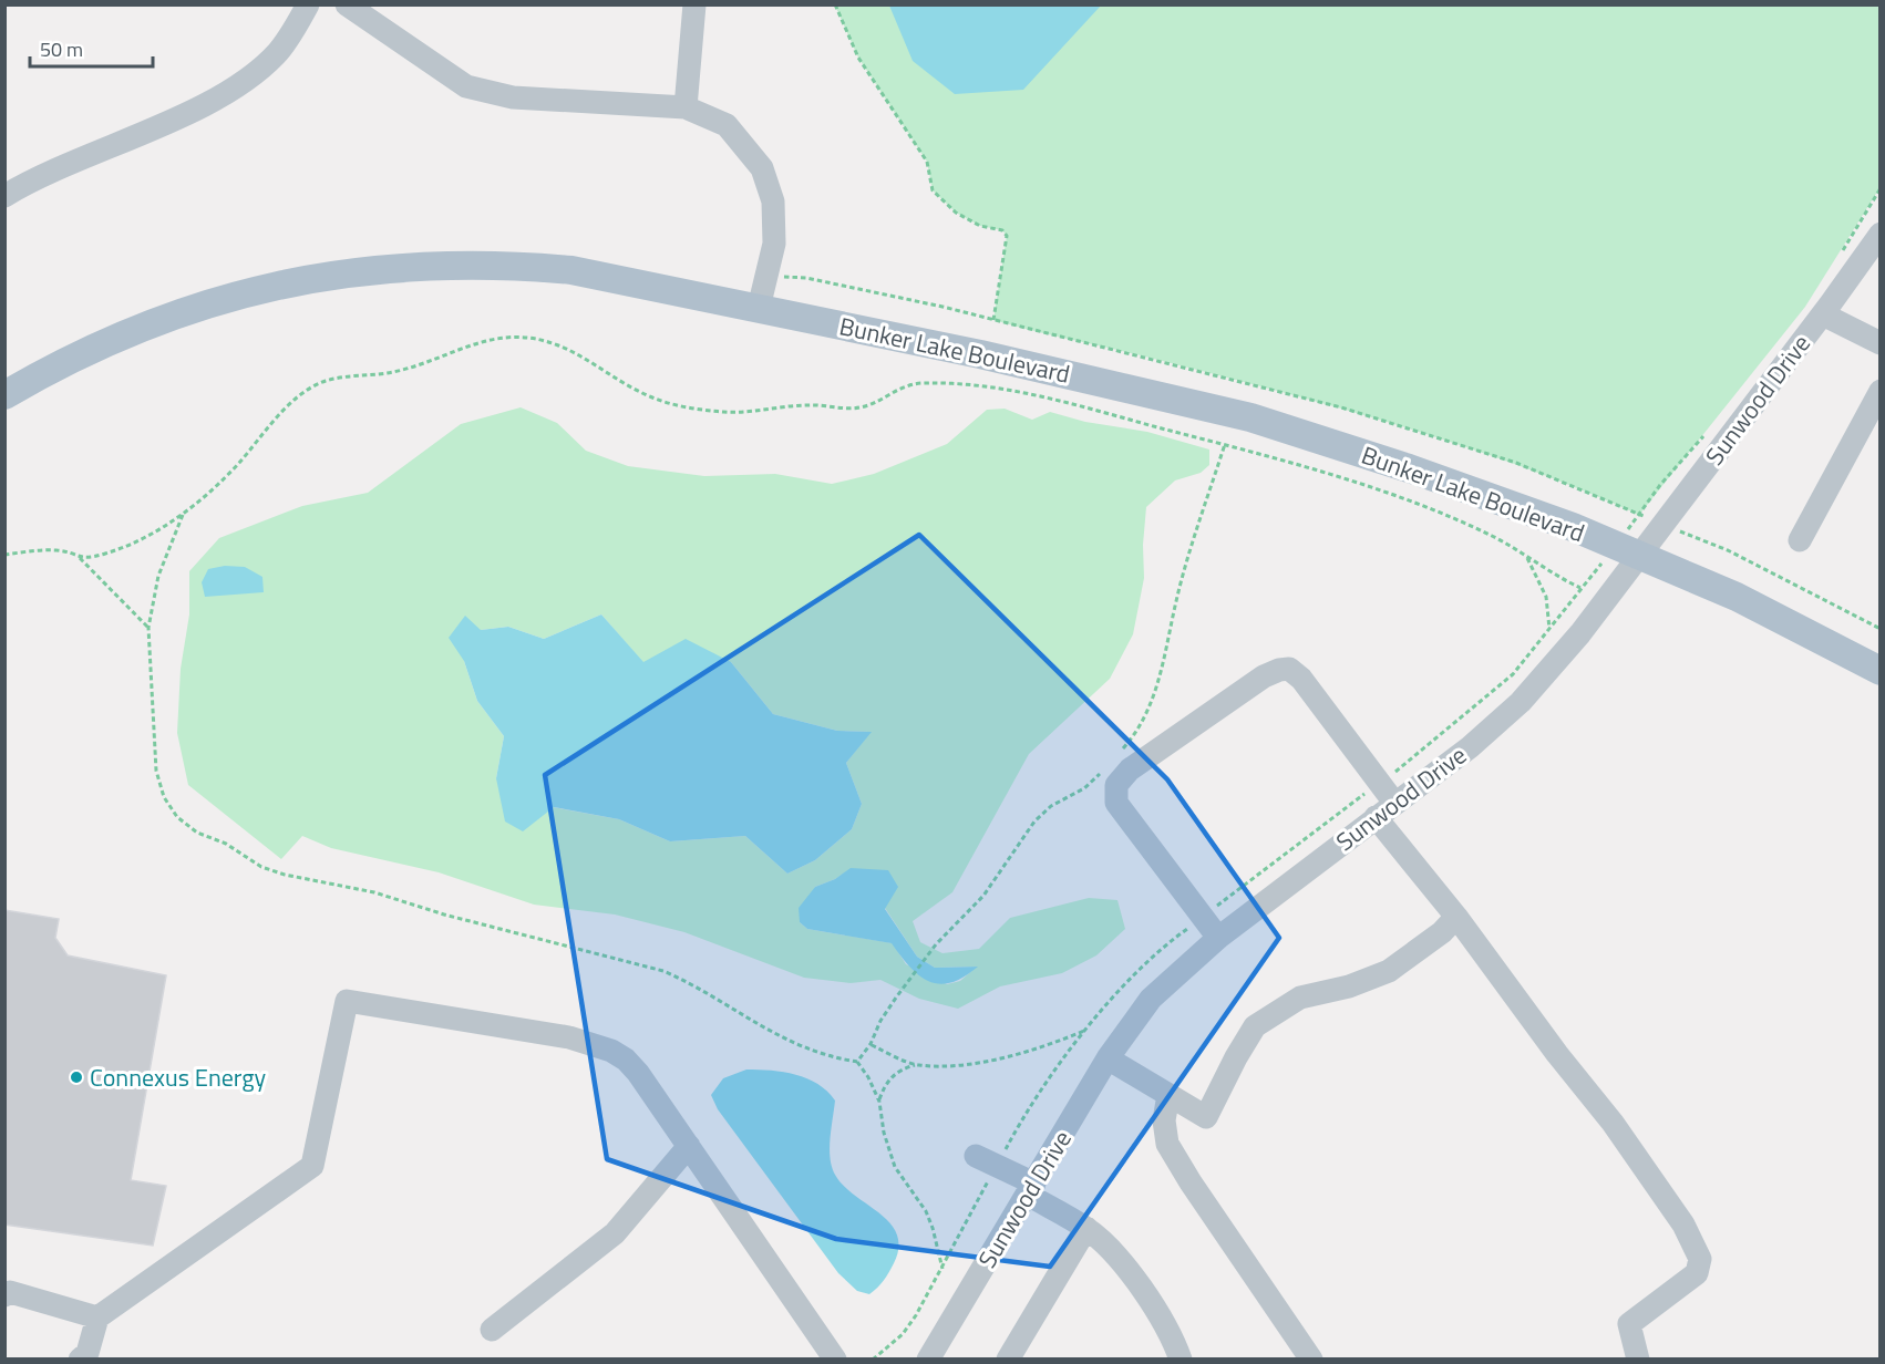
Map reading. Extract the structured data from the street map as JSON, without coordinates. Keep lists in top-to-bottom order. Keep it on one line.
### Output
{"streets":{"main road":["Bunker Lake Boulevard"],"street":["Sunwood Drive"]},"crossings":[["Bunker Lake Boulevard","Sunwood Drive"]],"places":["Connexus Energy"],"scale_bar":"50 m"}
